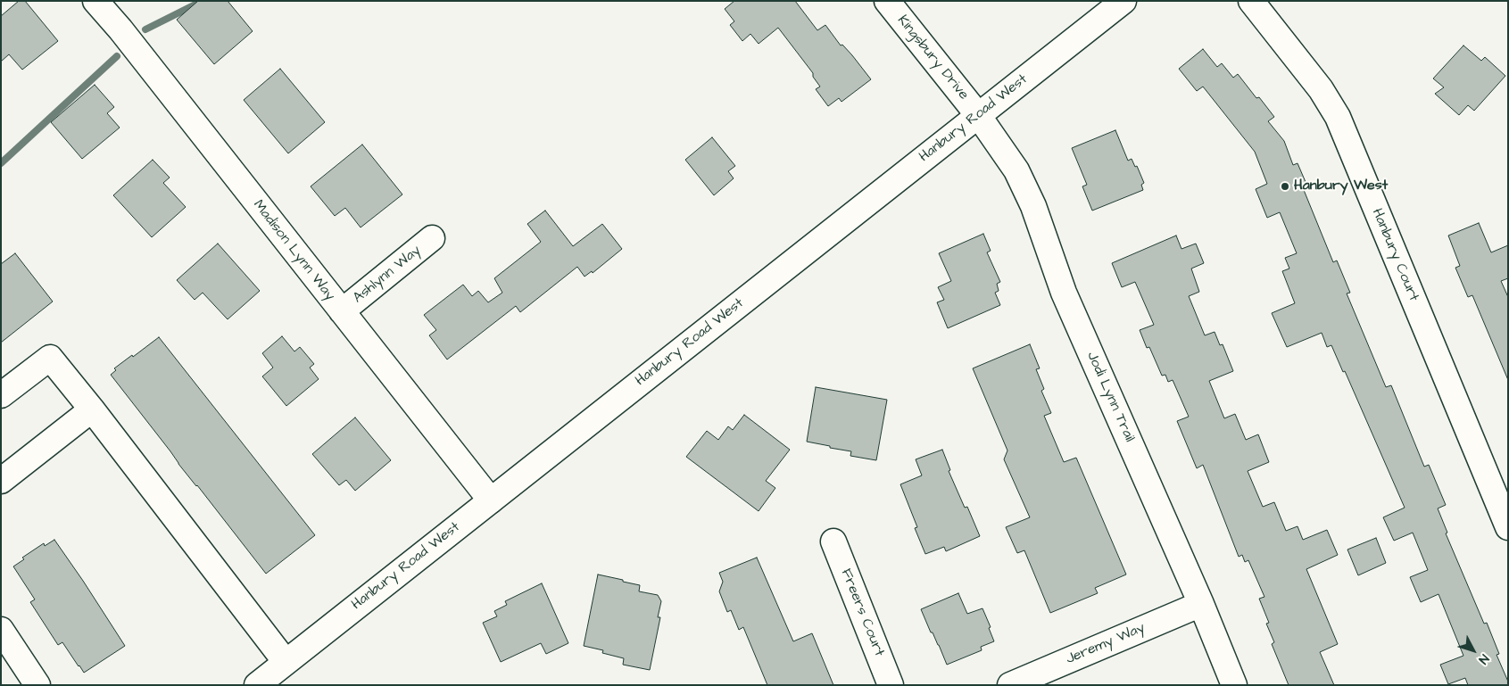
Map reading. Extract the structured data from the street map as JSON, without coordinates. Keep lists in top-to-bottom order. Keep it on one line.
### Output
{"streets":{"street":["Kingsbury Drive","Hanbury Road West","Madison Lynn Way","Hanbury Court","Ashlynn Way","Jodi Lynn Trail","Freers Court","Jeremy Way"]},"crossings":[["Kingsbury Drive","Hanbury Road West"],["Kingsbury Drive","Jodi Lynn Trail"],["Hanbury Road West","Madison Lynn Way"],["Hanbury Road West","Jodi Lynn Trail"],["Madison Lynn Way","Ashlynn Way"],["Jodi Lynn Trail","Jeremy Way"]],"places":["Hanbury West"],"north":"bottom right"}
